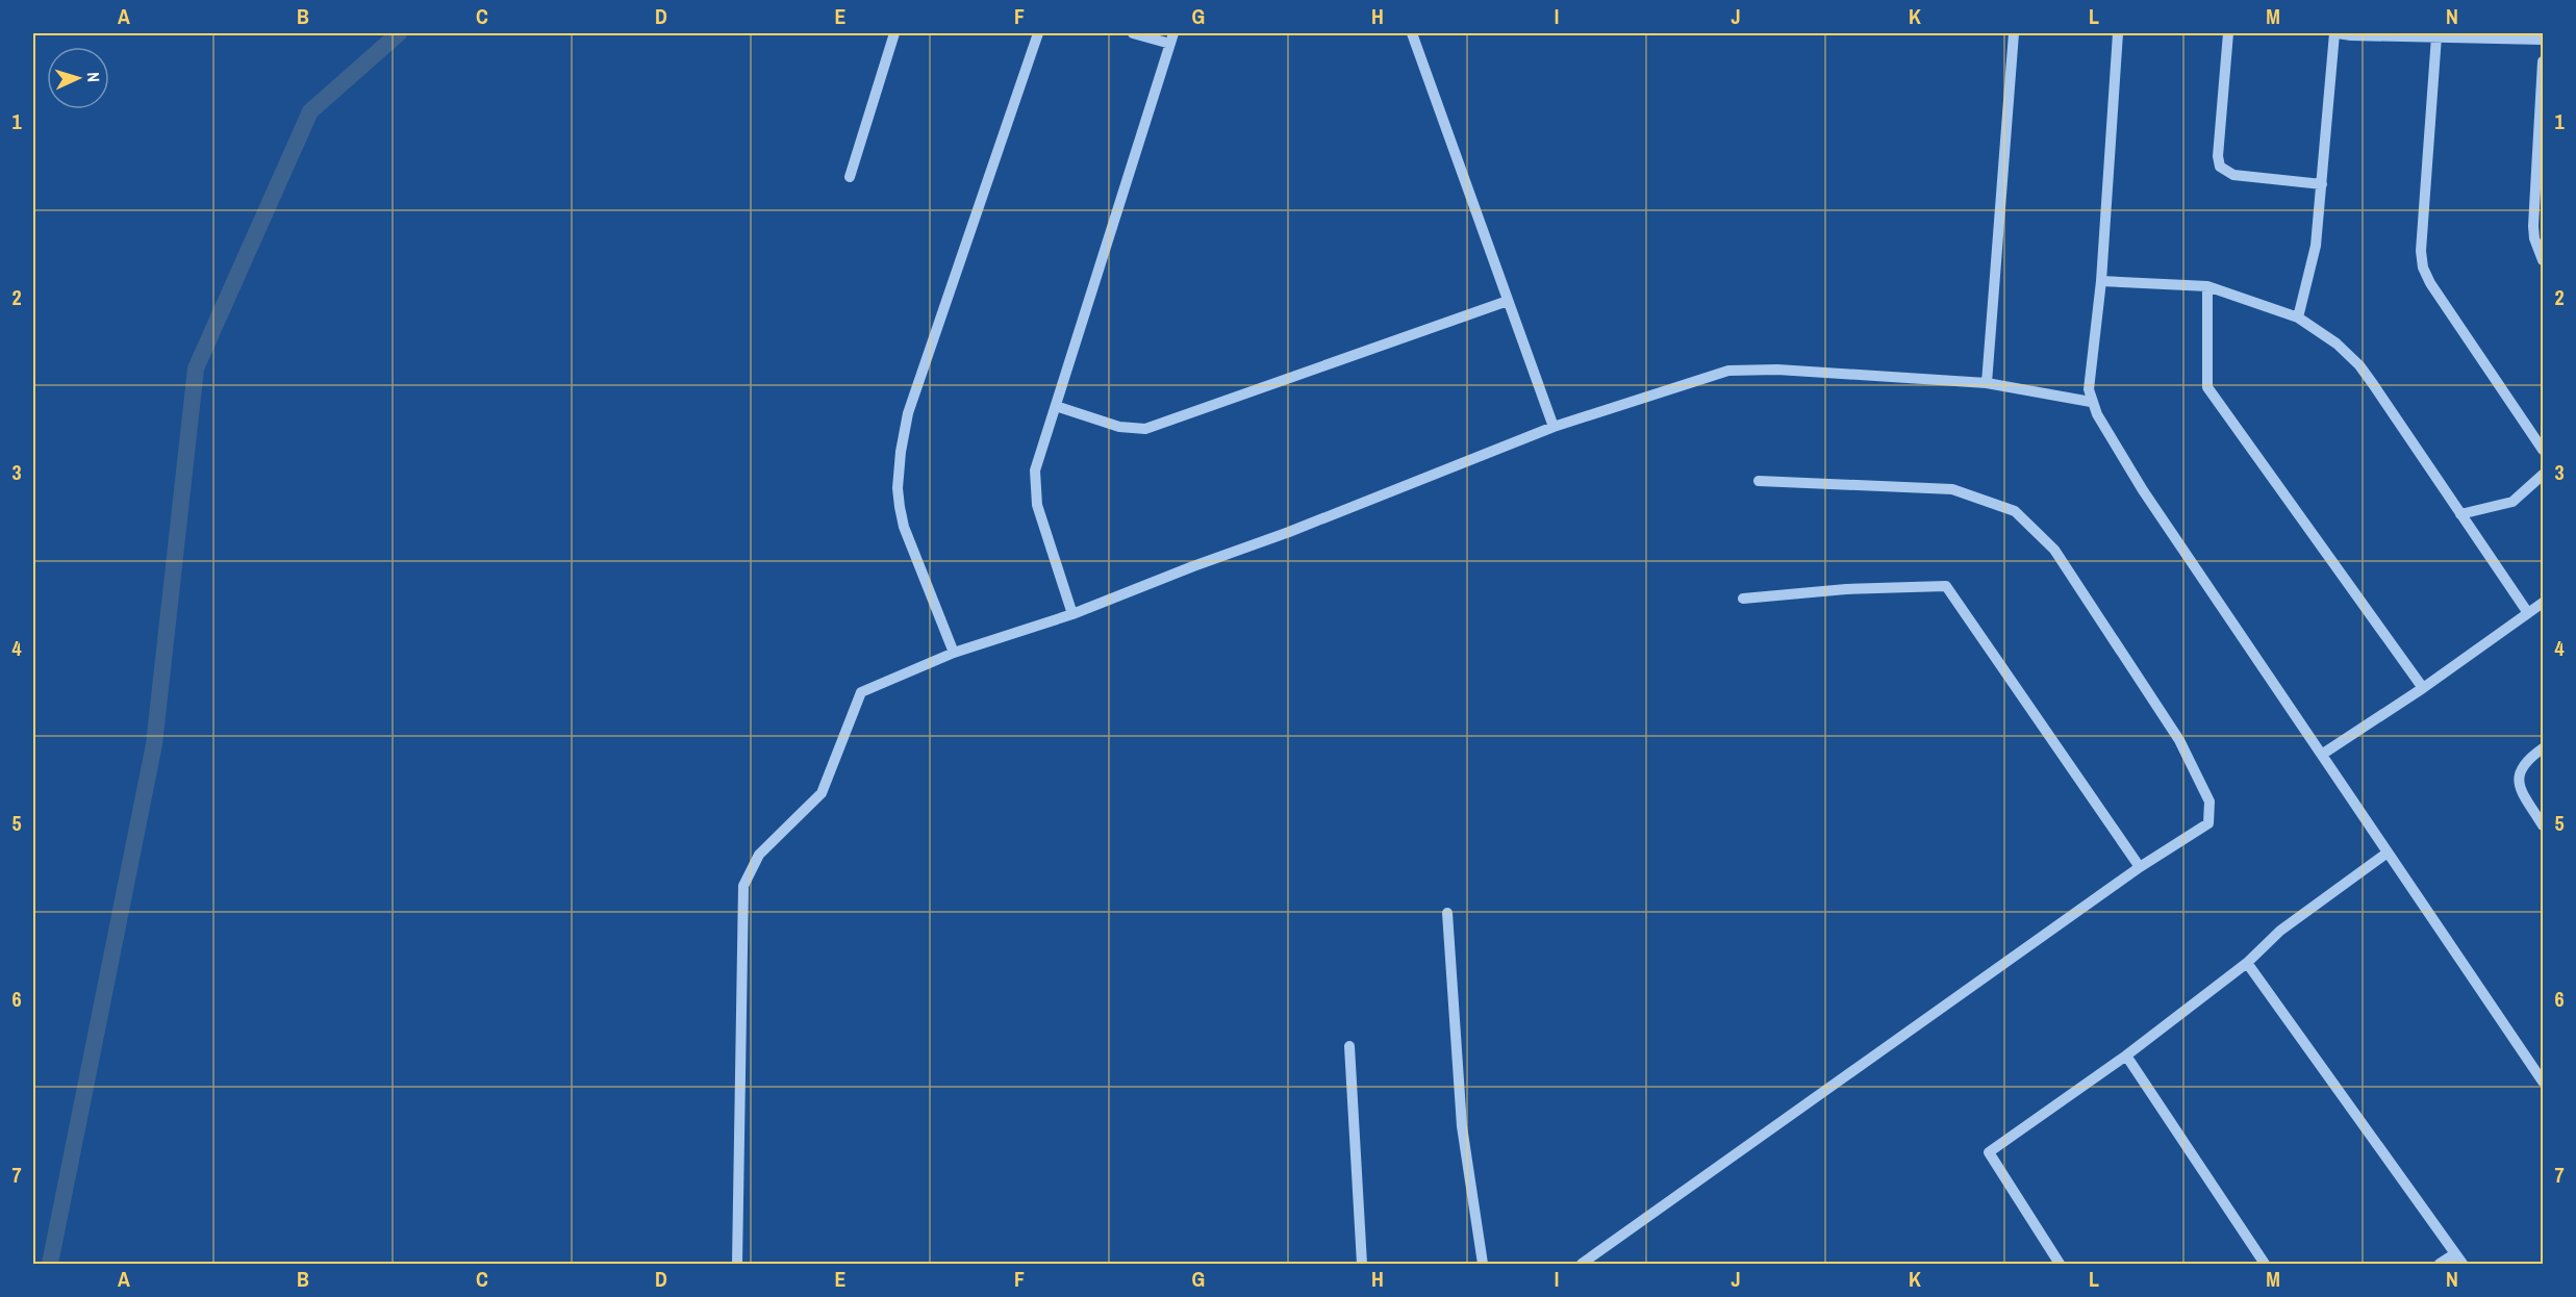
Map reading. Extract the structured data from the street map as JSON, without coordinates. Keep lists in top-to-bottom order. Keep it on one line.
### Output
{"north":"right","grid":{"columns":["A","B","C","D","E","F","G","H","I","J","K","L","M","N"],"rows":["1","2","3","4","5","6","7"]}}
